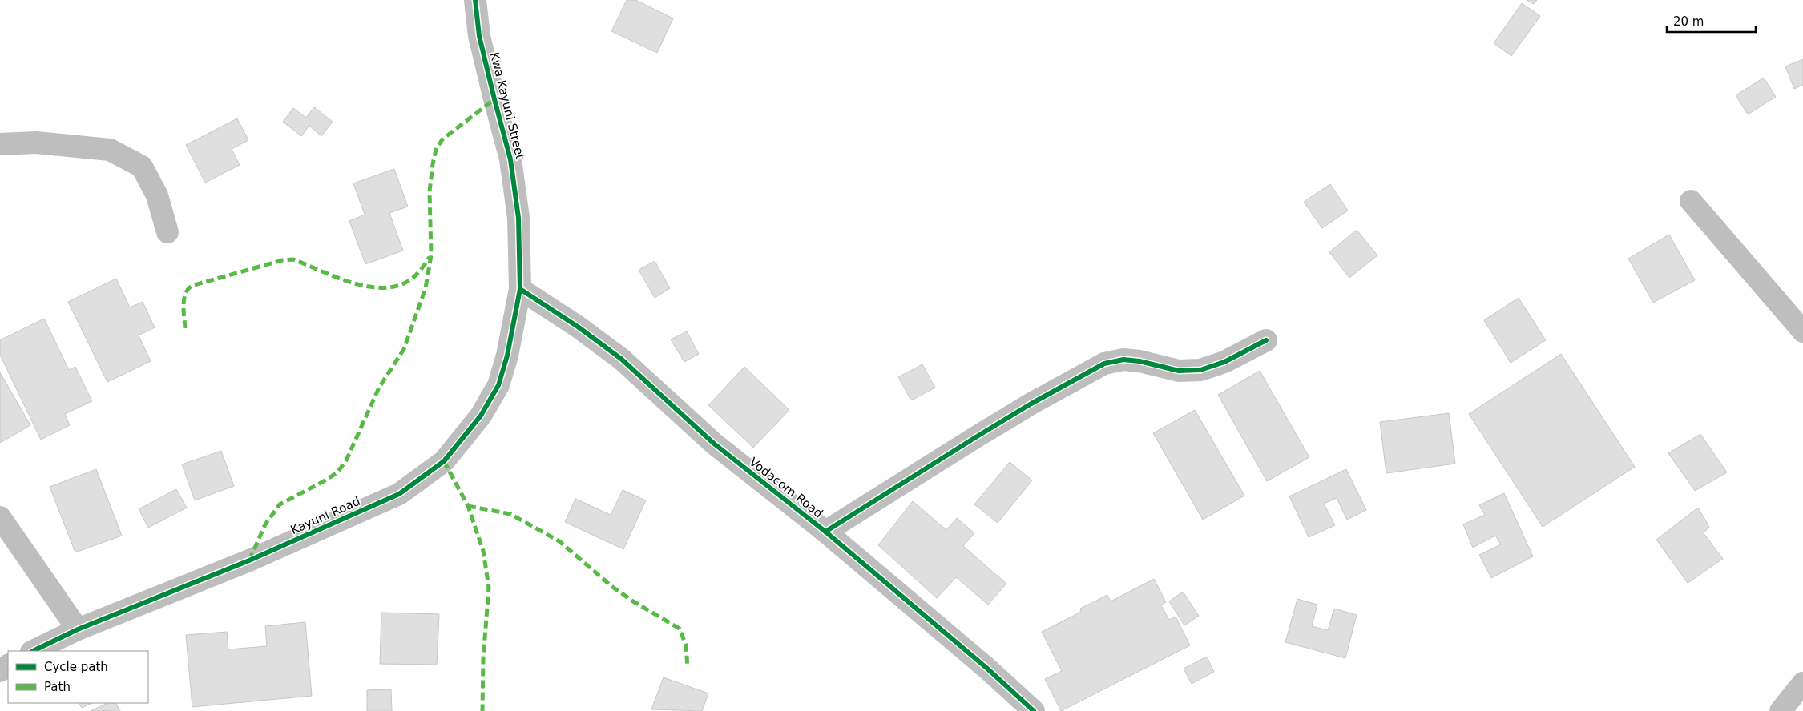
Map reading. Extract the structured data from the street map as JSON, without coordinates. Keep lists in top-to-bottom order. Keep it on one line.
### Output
{"streets":{"street":["Kwa Kayuni Street","Vodacom Road","Kayuni Road"]},"crossings":[["Kwa Kayuni Street","Vodacom Road"],["Kwa Kayuni Street","Kayuni Road"],["Vodacom Road","Kayuni Road"]],"legend":["Cycle path","Path"],"scale_bar":"20 m"}
